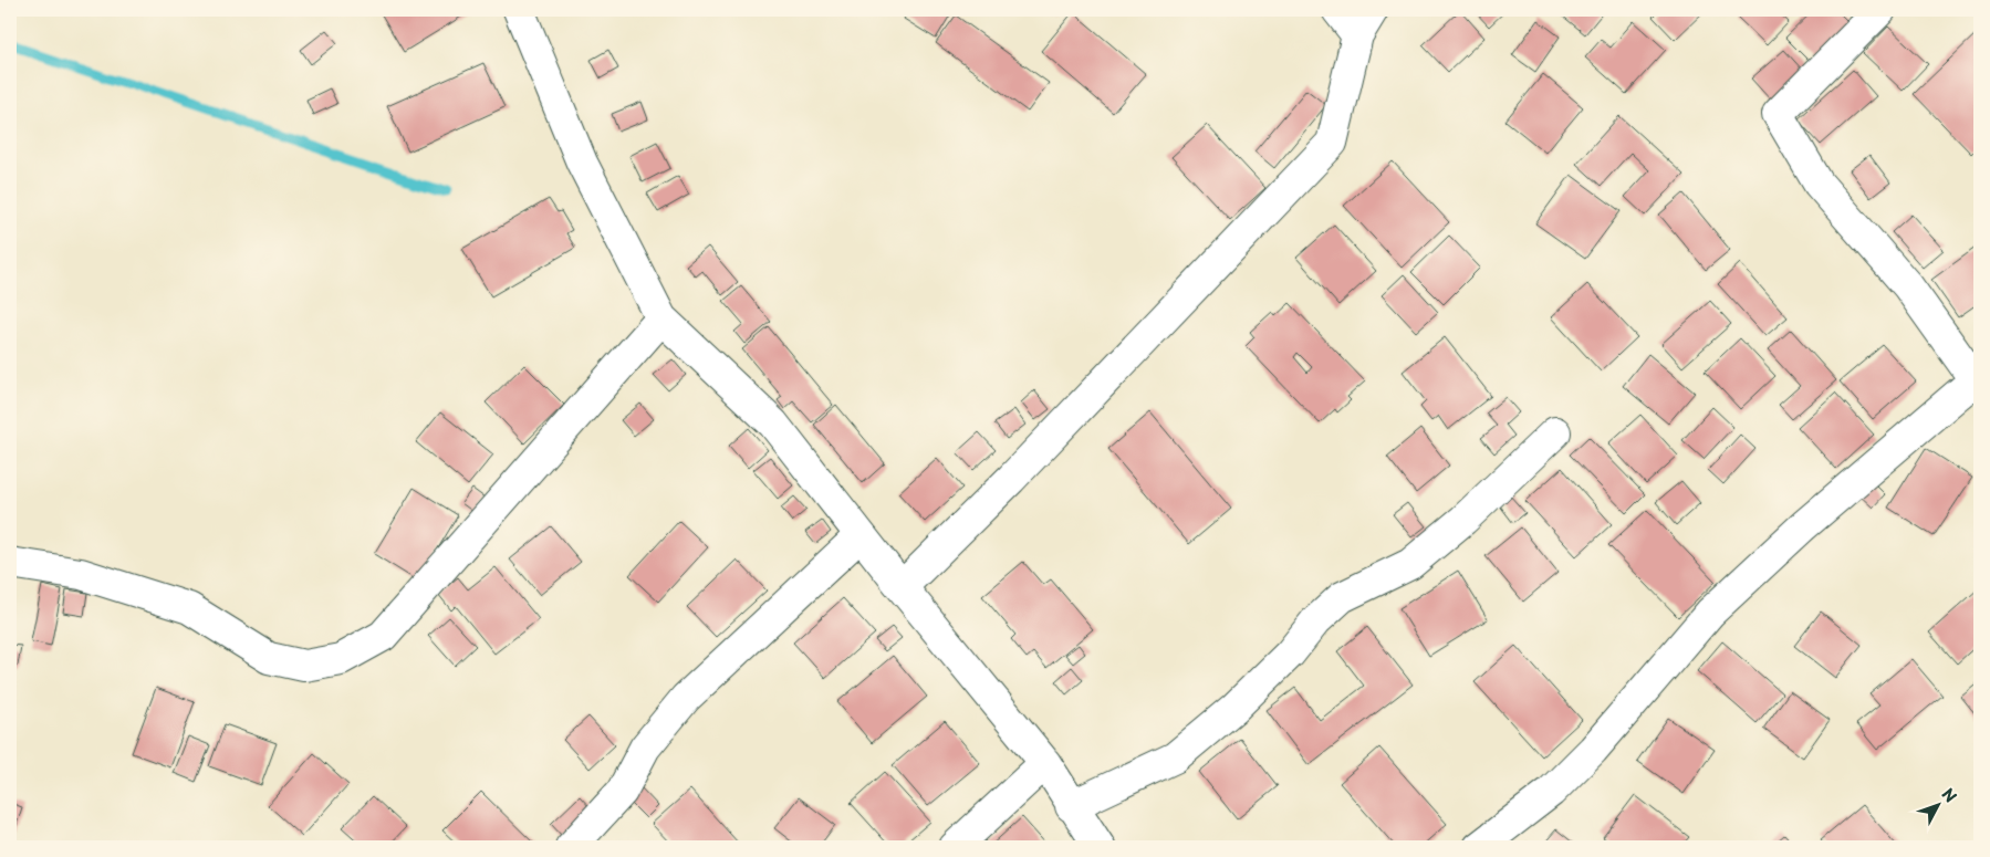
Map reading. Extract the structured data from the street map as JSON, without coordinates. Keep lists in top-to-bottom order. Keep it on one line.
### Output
{"north":"top right"}
